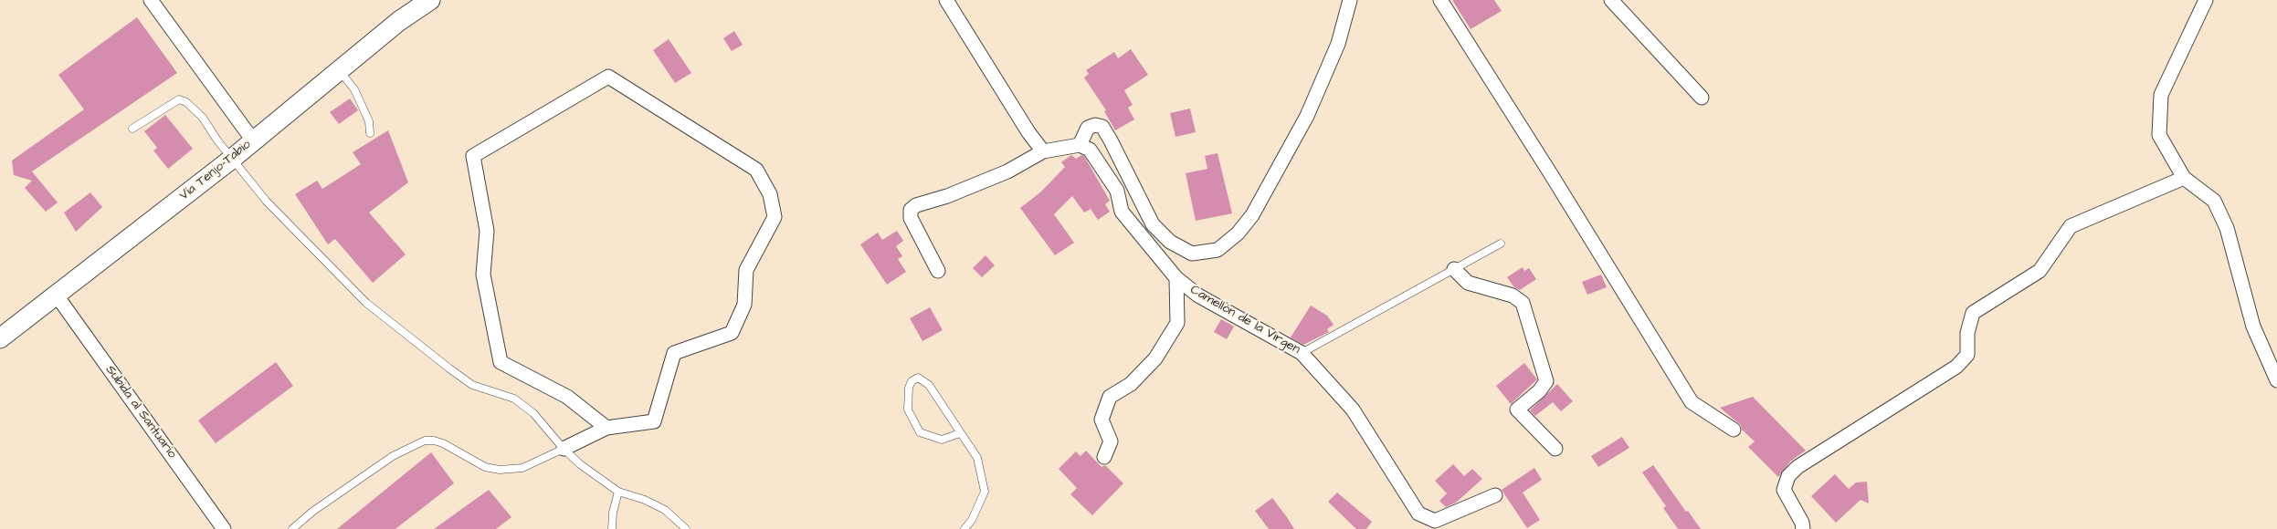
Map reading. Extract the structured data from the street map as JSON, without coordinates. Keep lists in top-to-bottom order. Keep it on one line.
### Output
{"streets":{"main road":["Vía Tenjo-Tabio"],"street":["Camellón de la Virgen","Subida al Santuario"]},"crossings":[["Vía Tenjo-Tabio","Subida al Santuario"]]}
